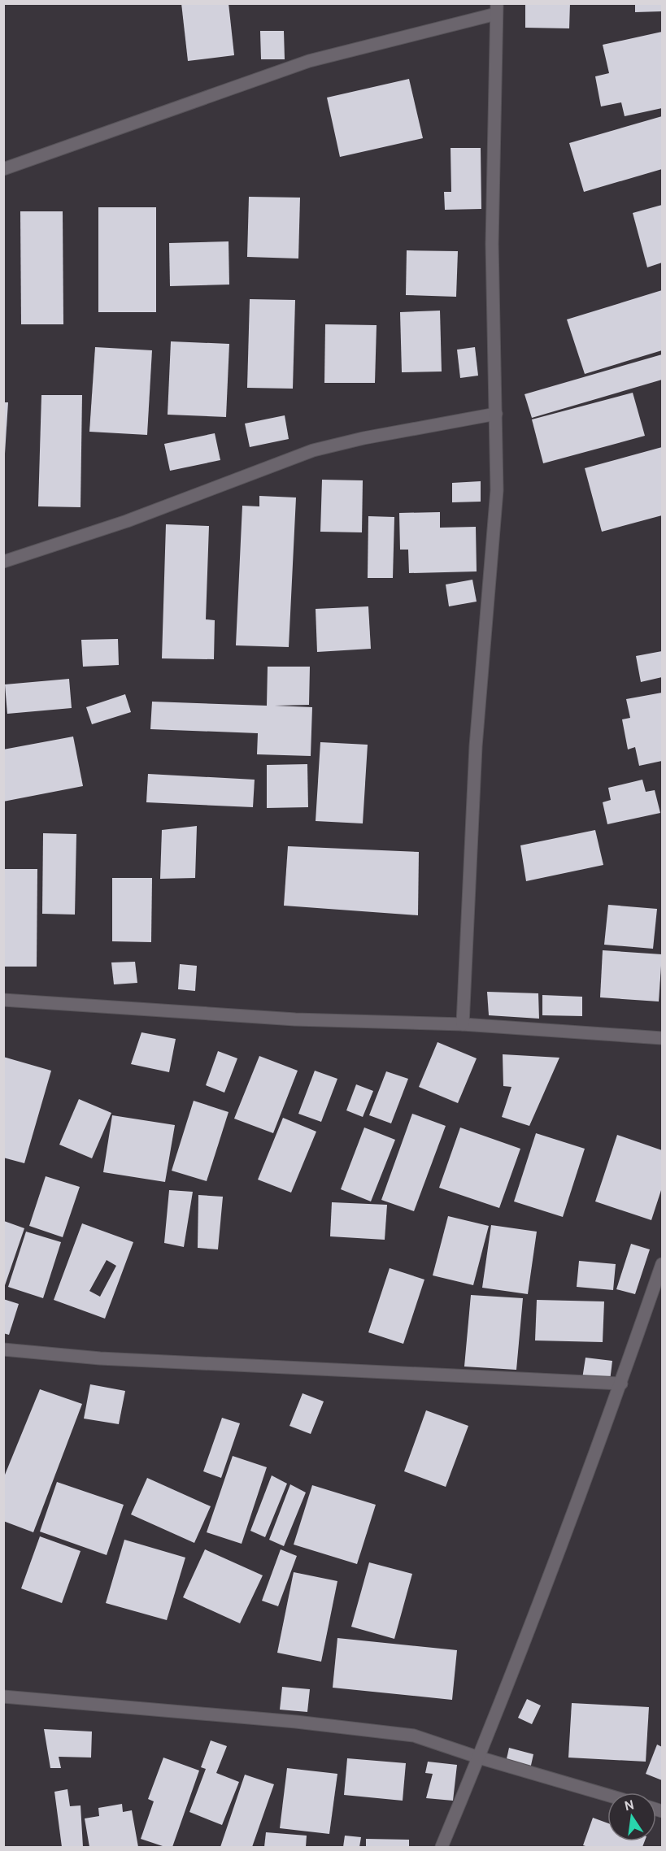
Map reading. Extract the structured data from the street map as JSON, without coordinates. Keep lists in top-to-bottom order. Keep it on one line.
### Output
{"north":"top"}
